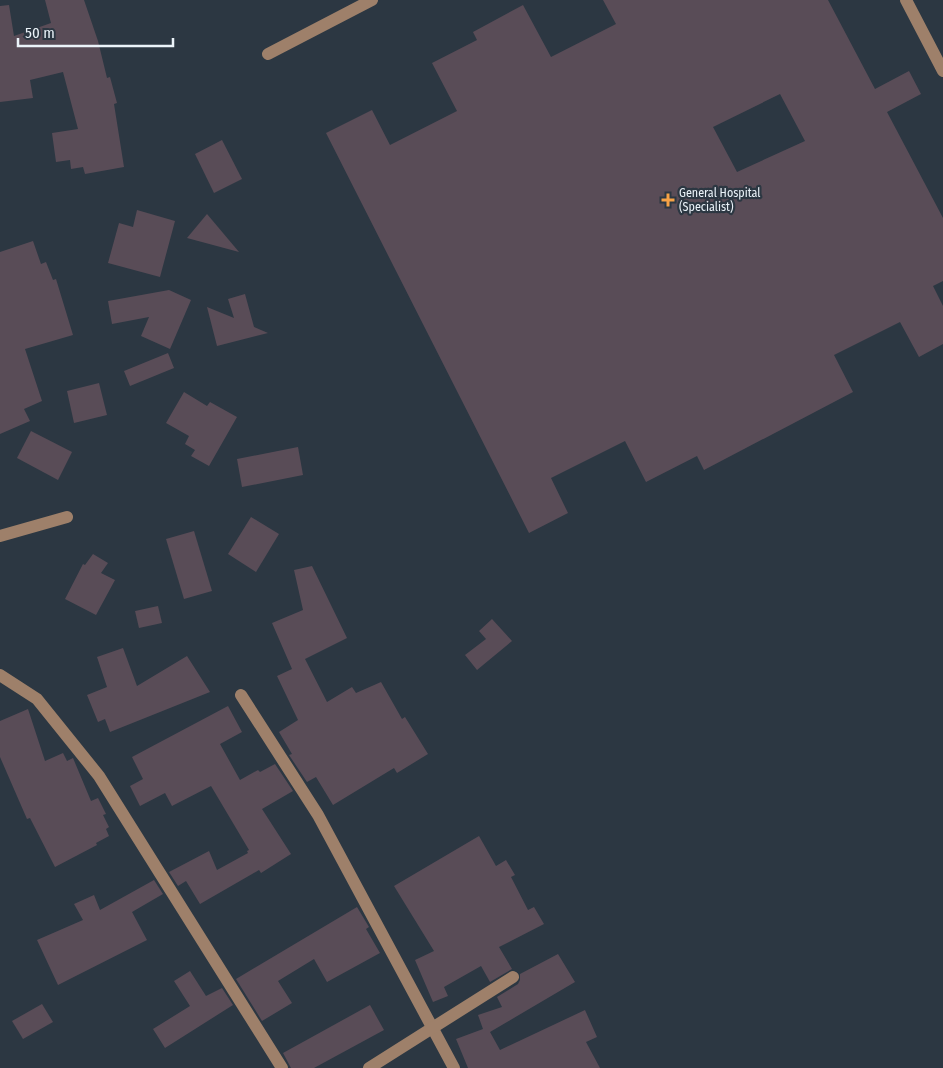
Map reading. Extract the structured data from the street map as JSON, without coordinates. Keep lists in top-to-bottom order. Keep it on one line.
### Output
{"places":{"health":["General Hospital (Specialist)"]},"scale_bar":"50 m"}
